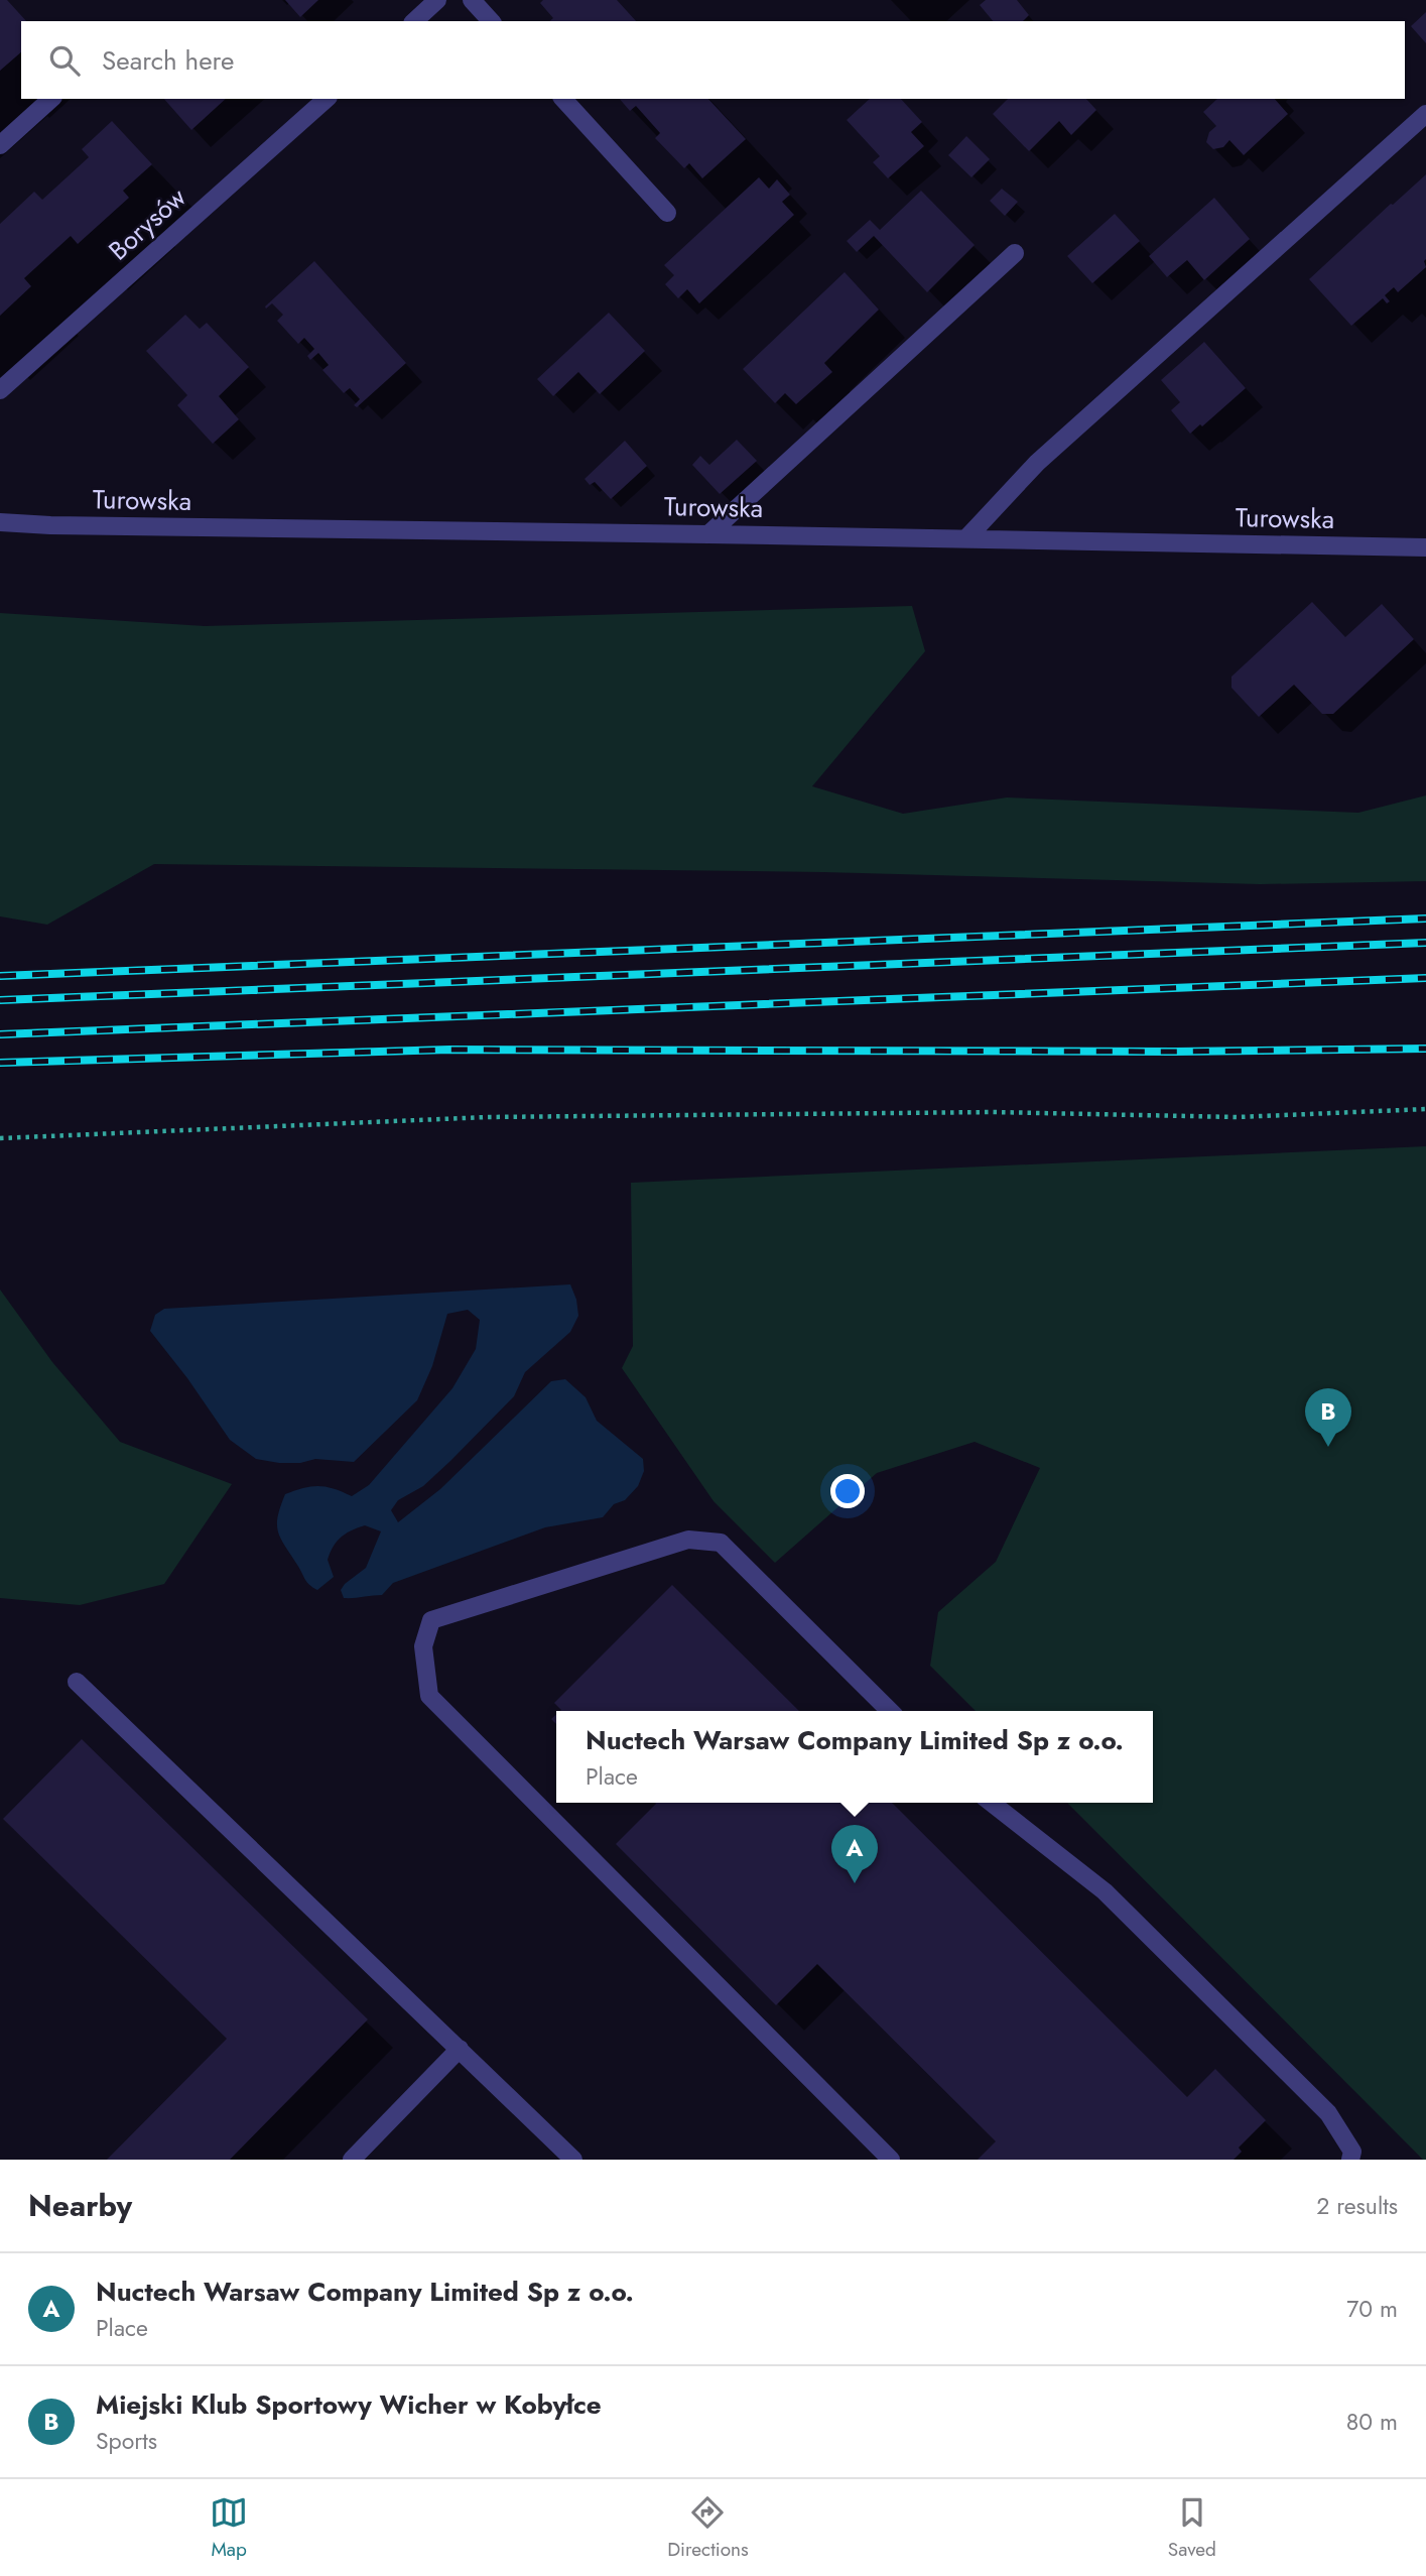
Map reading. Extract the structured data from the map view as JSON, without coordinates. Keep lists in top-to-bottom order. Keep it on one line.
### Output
{"streets":{"street":["Borysów","Turowska"]},"page":{"search":"Search here","pins":["B","A"],"popup":["Nuctech Warsaw Company Limited Sp z o.o.","Place"],"heading":["Nearby","2 results"],"list":[{"mark":"A","name":"Nuctech Warsaw Company Limited Sp z o.o.","note":"Place","value":"70 m"},{"mark":"B","name":"Miejski Klub Sportowy Wicher w Kobyłce","note":"Sports","value":"80 m"}],"nav":["Map","Directions","Saved"]}}
